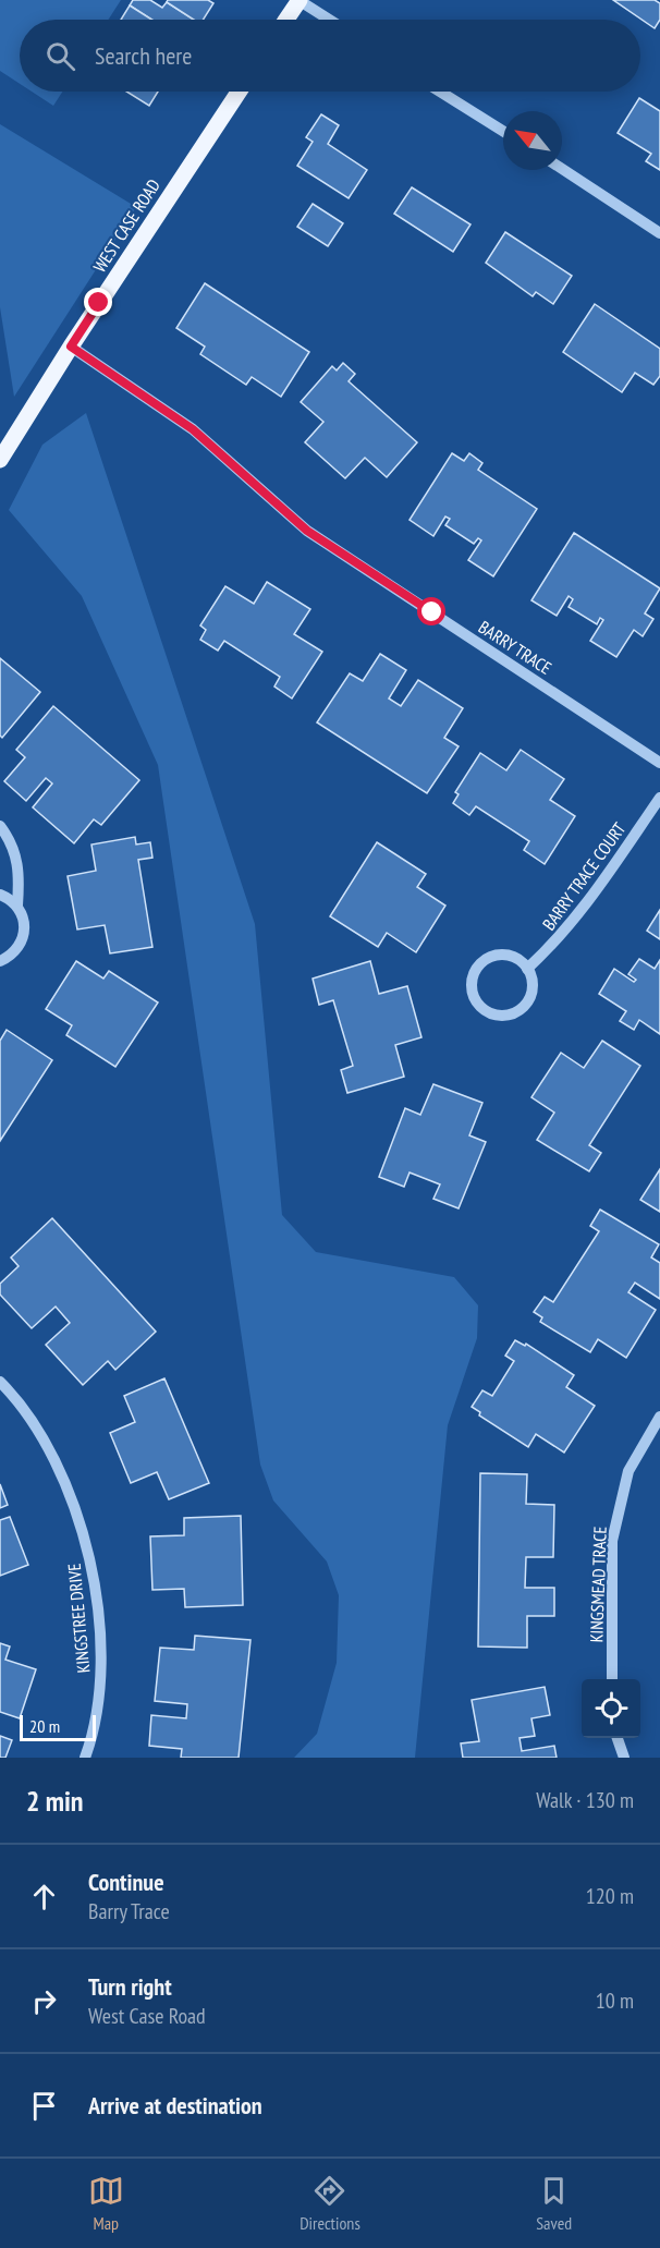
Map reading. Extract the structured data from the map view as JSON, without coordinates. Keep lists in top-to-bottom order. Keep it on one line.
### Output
{"streets":{"main road":["WEST CASE ROAD"],"street":["BARRY TRACE","BARRY TRACE COURT","KINGSMEAD TRACE","KINGSTREE DRIVE"]},"crossings":[["WEST CASE ROAD","BARRY TRACE"]],"scale_bar":"20 m","north":"top left","page":{"search":"Search here","scale":"20 m","heading":["2 min","Walk · 130 m"],"list":[["Continue","Barry Trace","120 m"],["Turn right","West Case Road","10 m"],"Arrive at destination"],"nav":["Map","Directions","Saved"]}}
